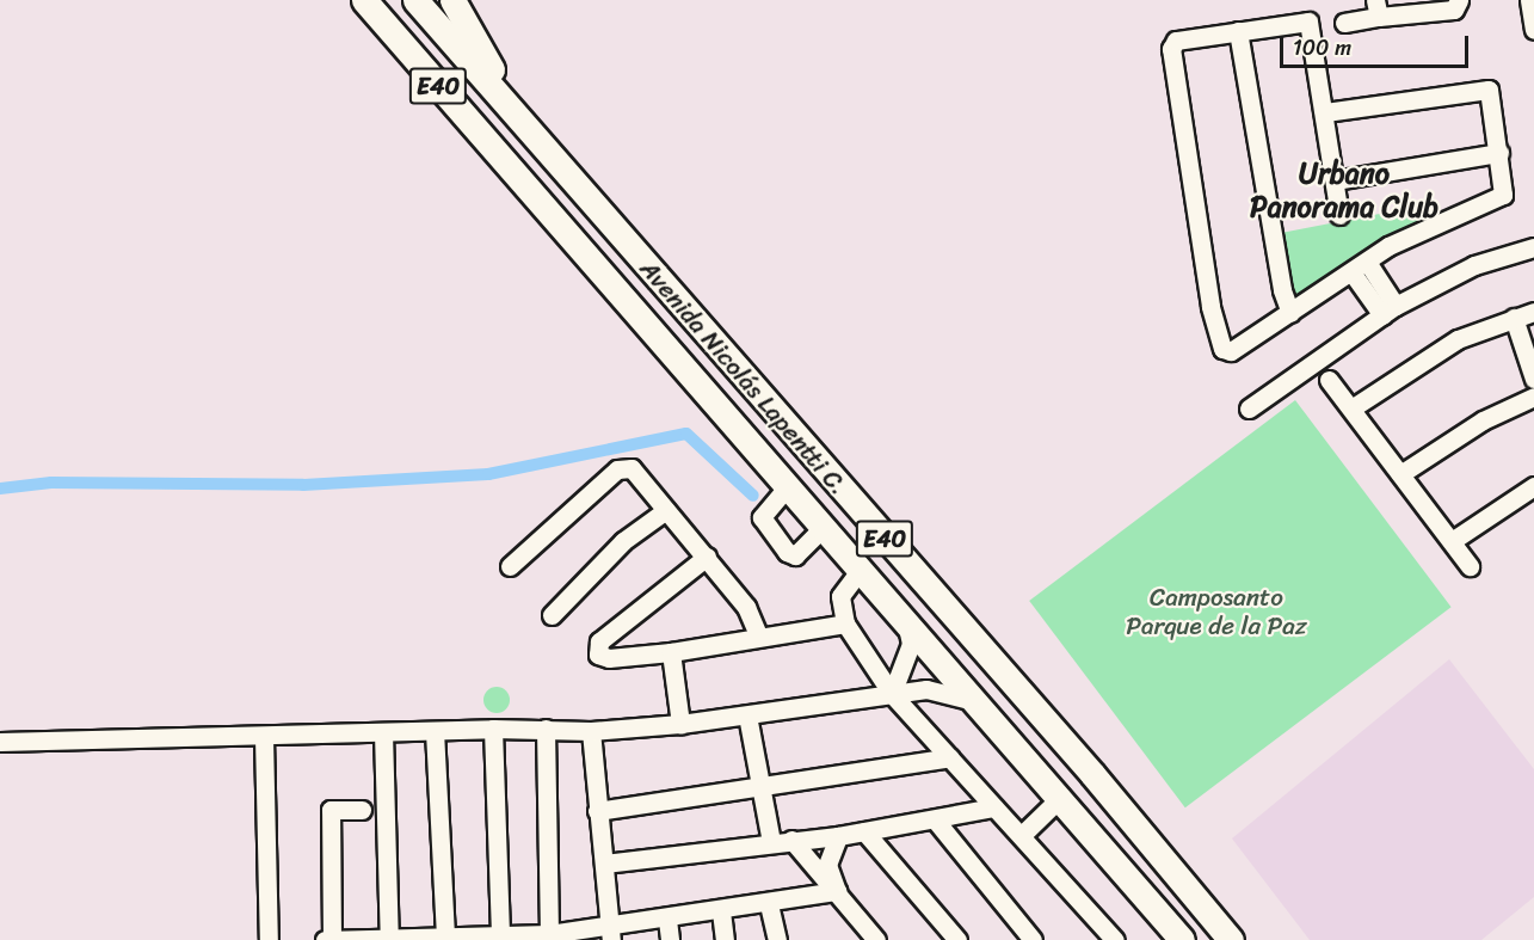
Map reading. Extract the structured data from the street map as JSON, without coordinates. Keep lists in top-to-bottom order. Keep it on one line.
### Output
{"streets":{"highway":["E40","Avenida Nicolás Lapentti C."]},"crossings":[["E40","Avenida Nicolás Lapentti C."]],"districts":["Urbano Panorama Club"],"parks":["Camposanto Parque de la Paz"],"scale_bar":"100 m"}
